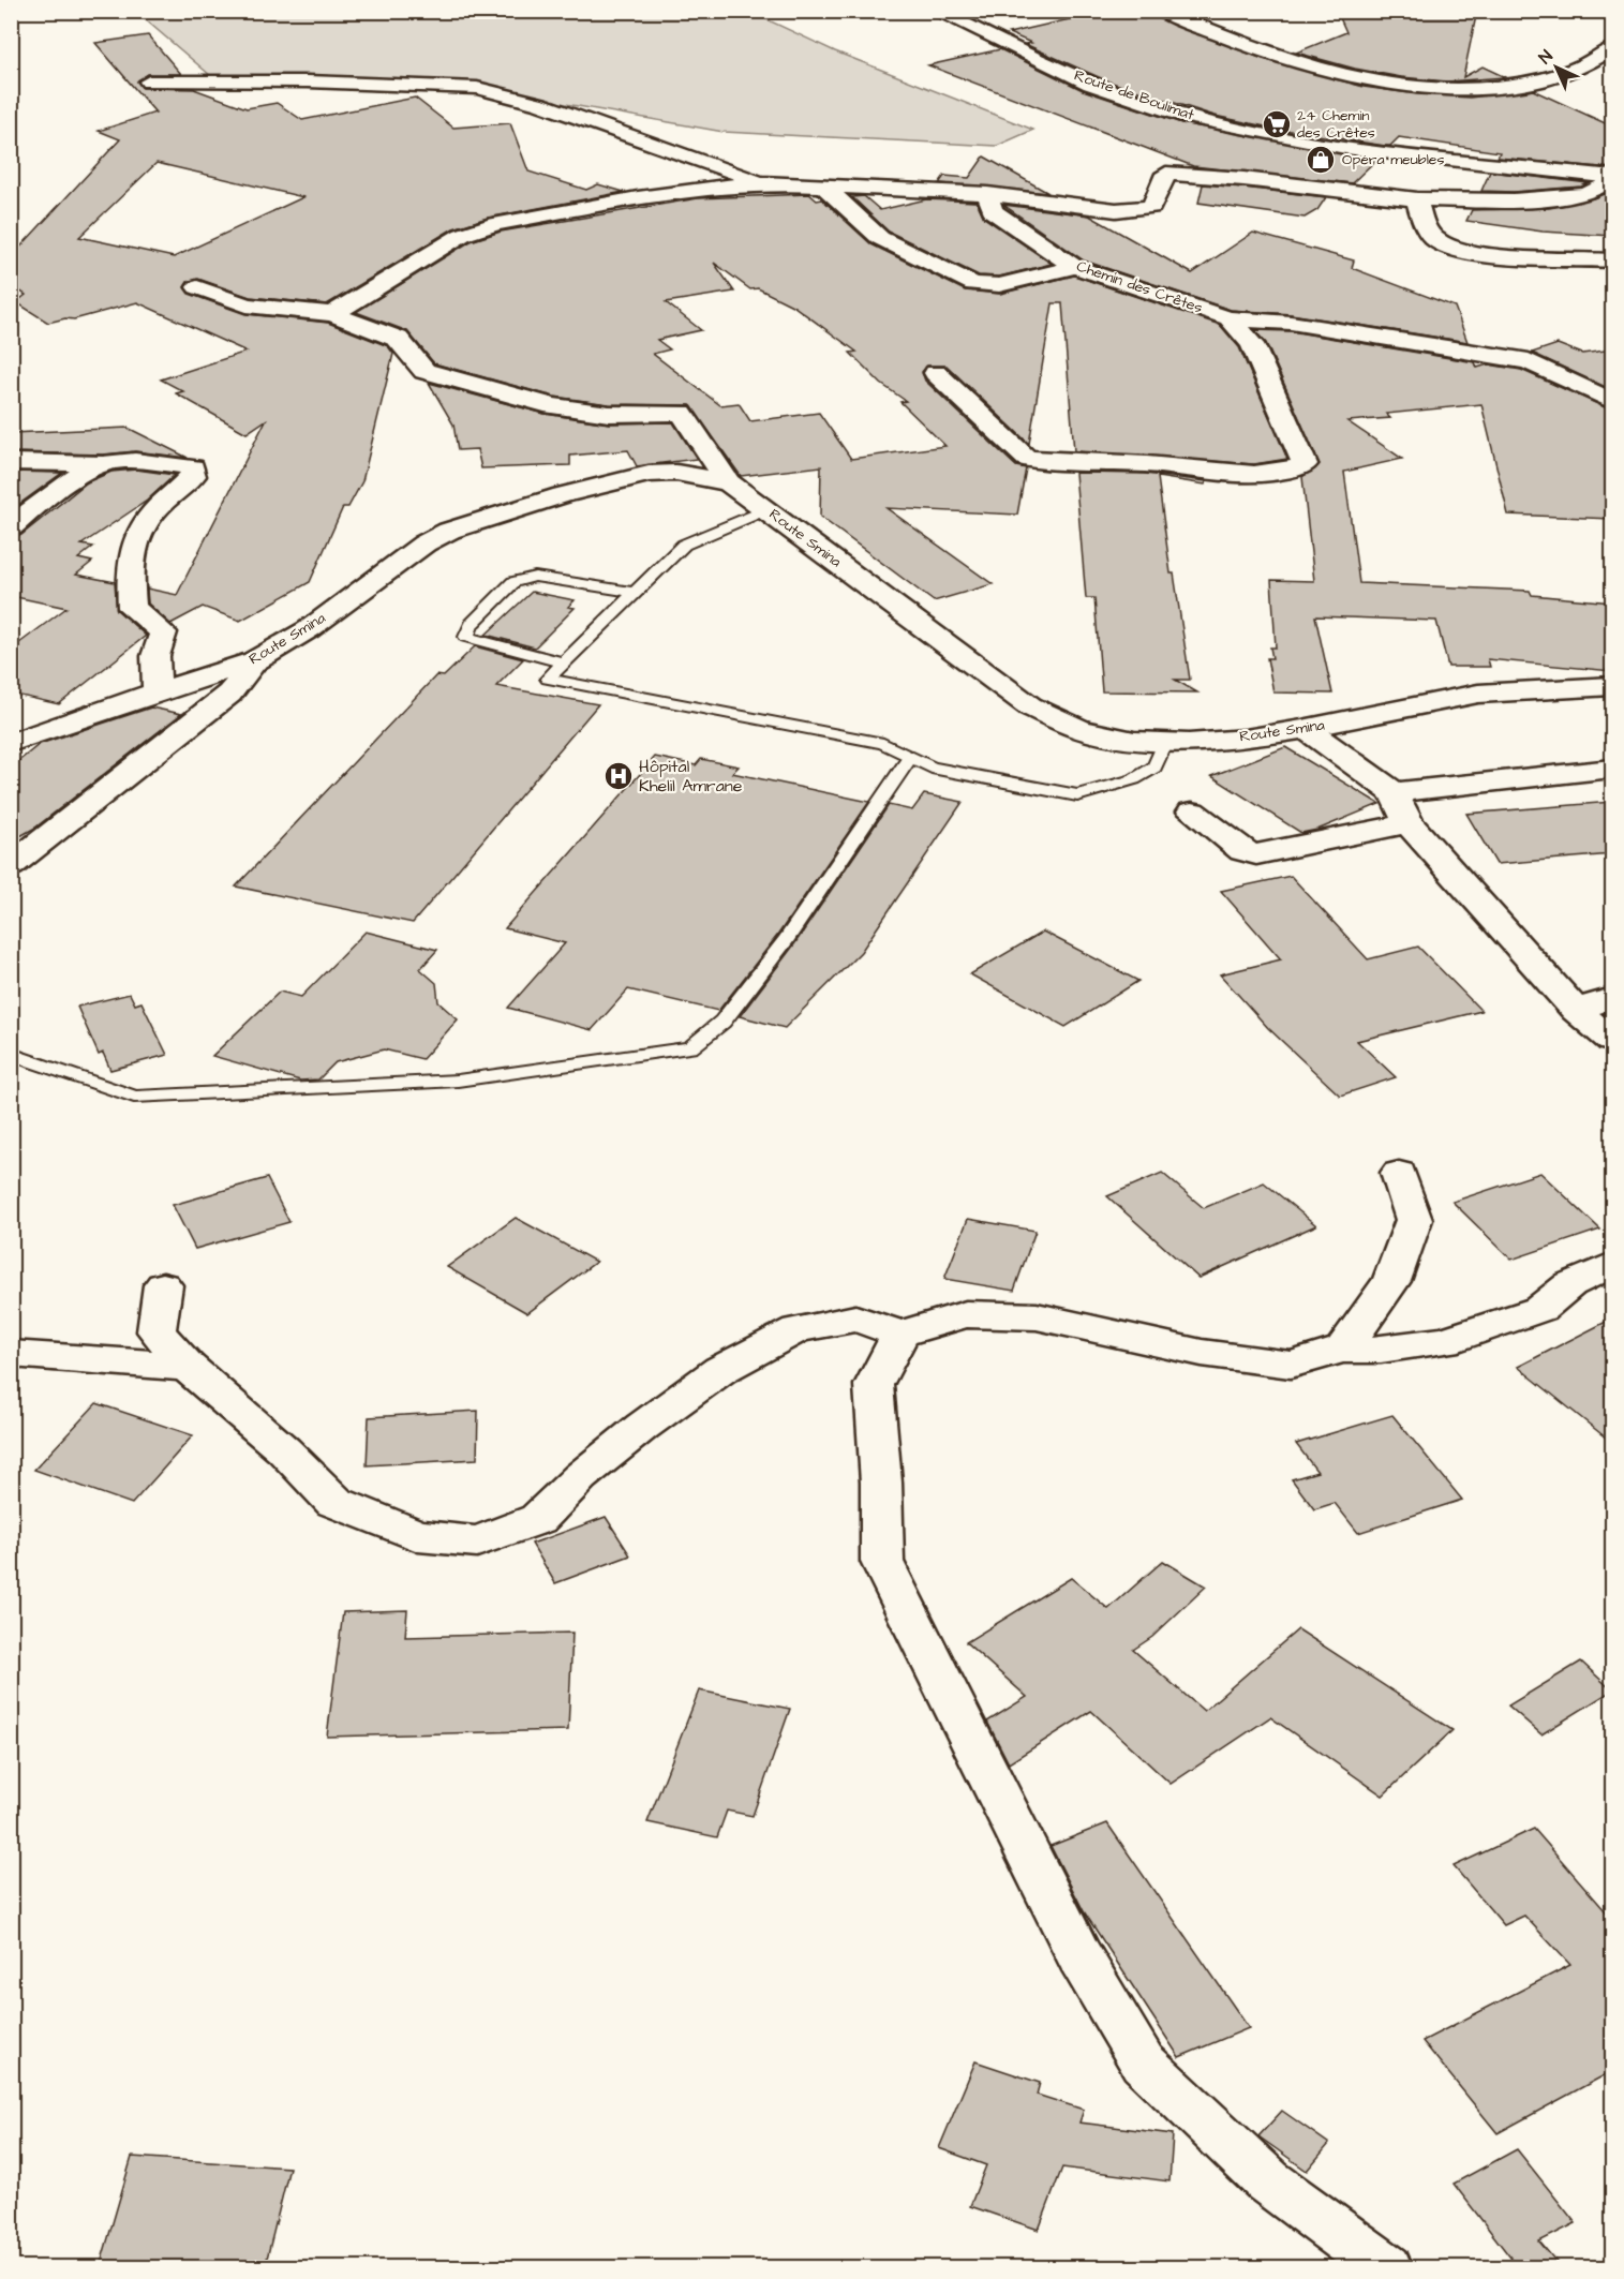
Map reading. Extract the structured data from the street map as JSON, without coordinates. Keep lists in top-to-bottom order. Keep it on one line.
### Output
{"streets":{"street":["Route de Boulimat","Chemin des Crêtes","Route Smina"]},"places":{"supermarket":["24 Chemin des Crêtes"],"shop":["Opéra meubles"],"hospital":["Hôpital Khelil Amrane"]},"north":"top left"}
